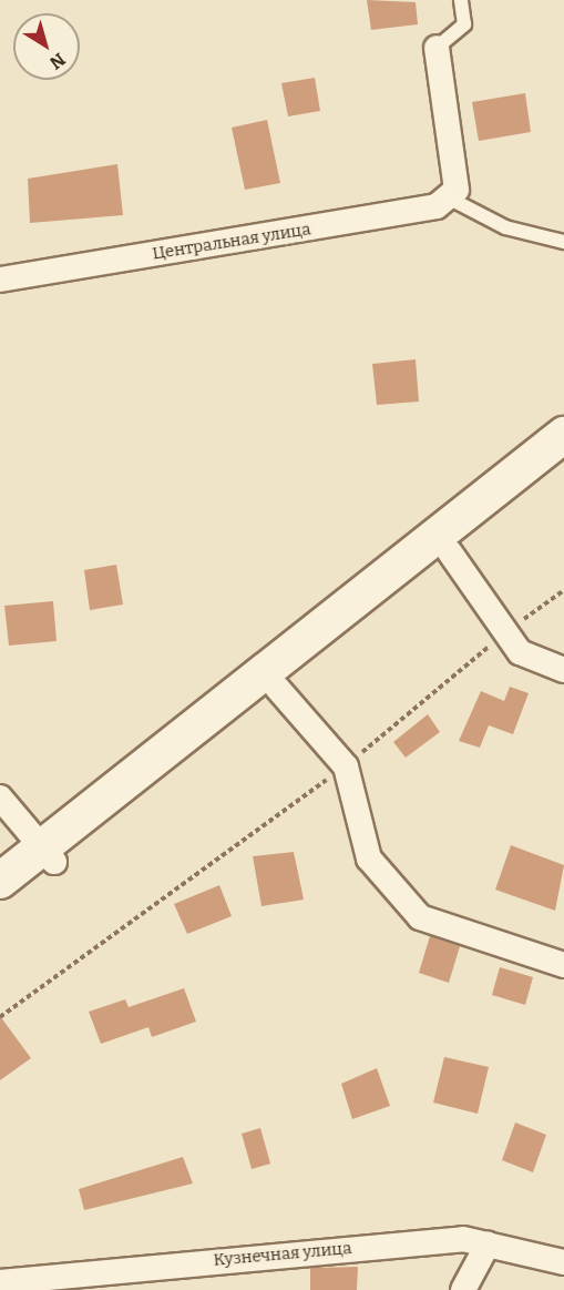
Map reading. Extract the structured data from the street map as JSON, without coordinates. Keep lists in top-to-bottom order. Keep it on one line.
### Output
{"streets":{"street":["Центральная улица","Кузнечная улица"]},"north":"bottom right"}
